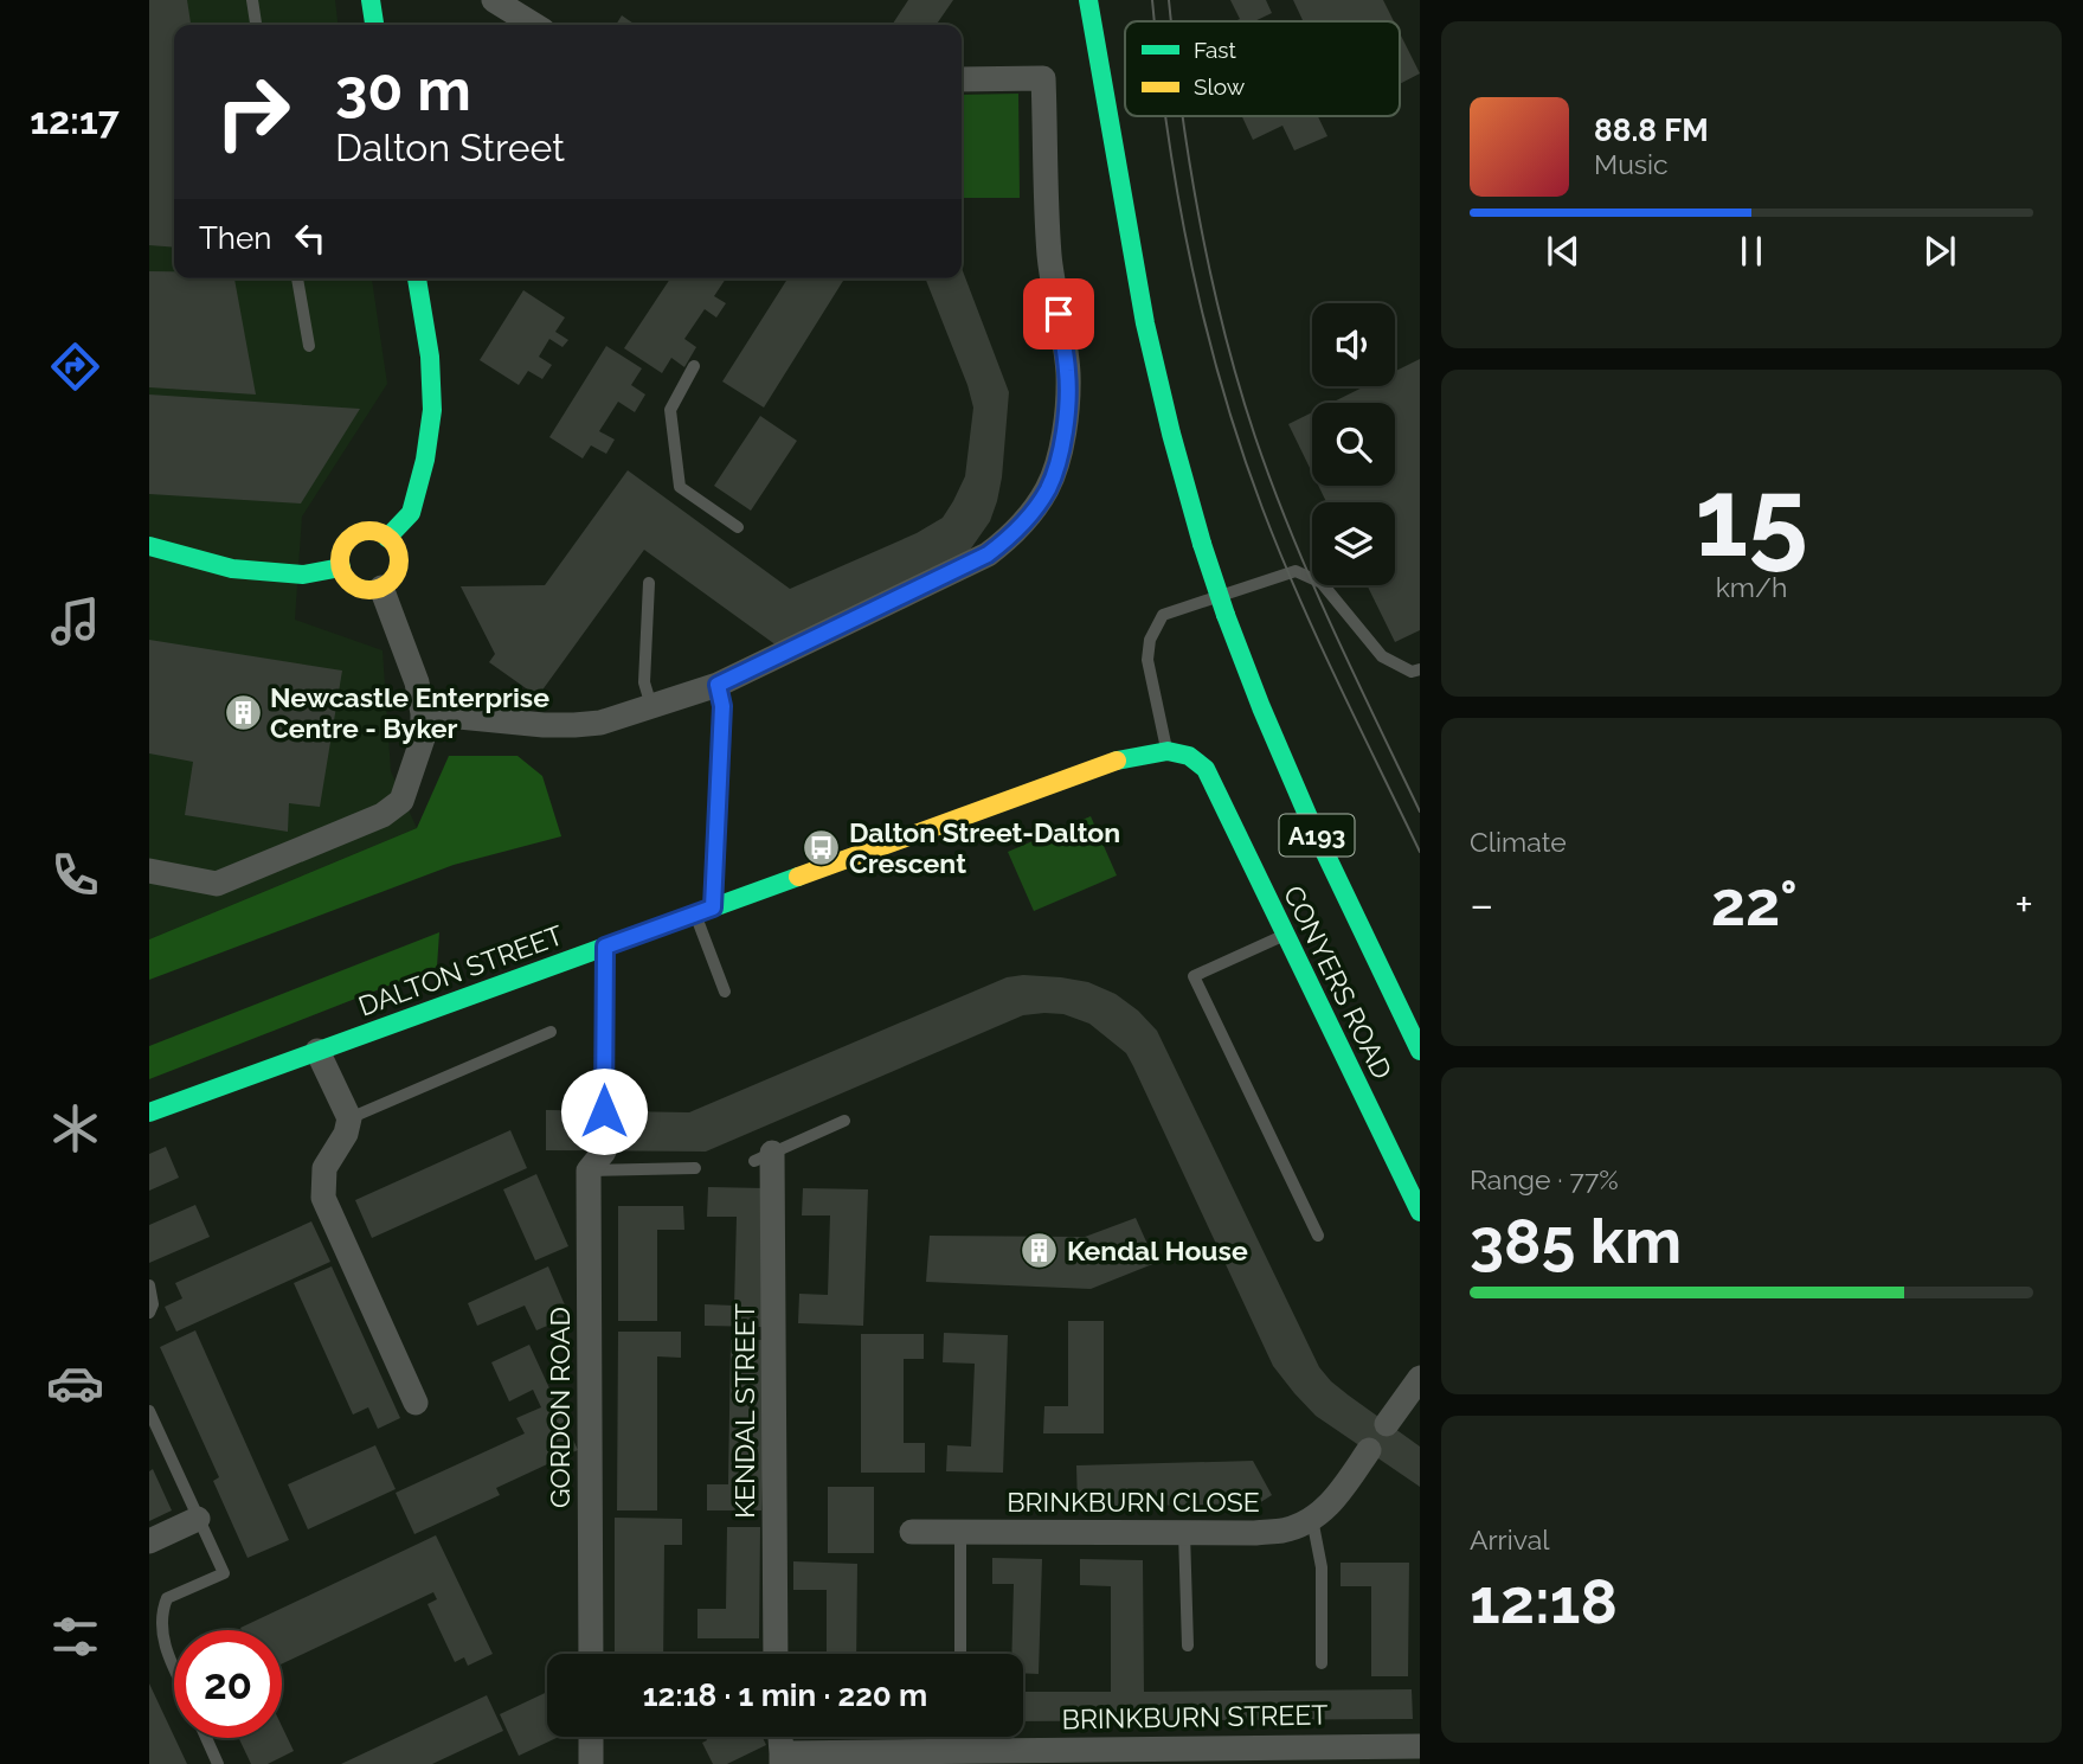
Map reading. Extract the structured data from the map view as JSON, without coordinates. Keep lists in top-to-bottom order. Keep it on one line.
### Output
{"streets":{"street":["A193","DALTON STREET","CONYERS ROAD","GORDON ROAD","KENDAL STREET","BRINKBURN CLOSE","BRINKBURN STREET"]},"crossings":[["DALTON STREET","CONYERS ROAD"]],"places":{"building":["Newcastle Enterprise Centre - Byker","Kendal House"],"bus stop":["Dalton Street-Dalton Crescent"]},"legend":["Fast","Slow"],"page":{"tabs":"12:17","turn":["30 m","Dalton Street"],"song":["88.8 FM","Music"],"then":"Then","tile":[["15","km/h"],"Climate",["Range · 77%","385 km"],["Arrival","12:18"]],"heat":["−","22°","+"],"limit":"20","trip":"12:18 · 1 min · 220 m"}}
